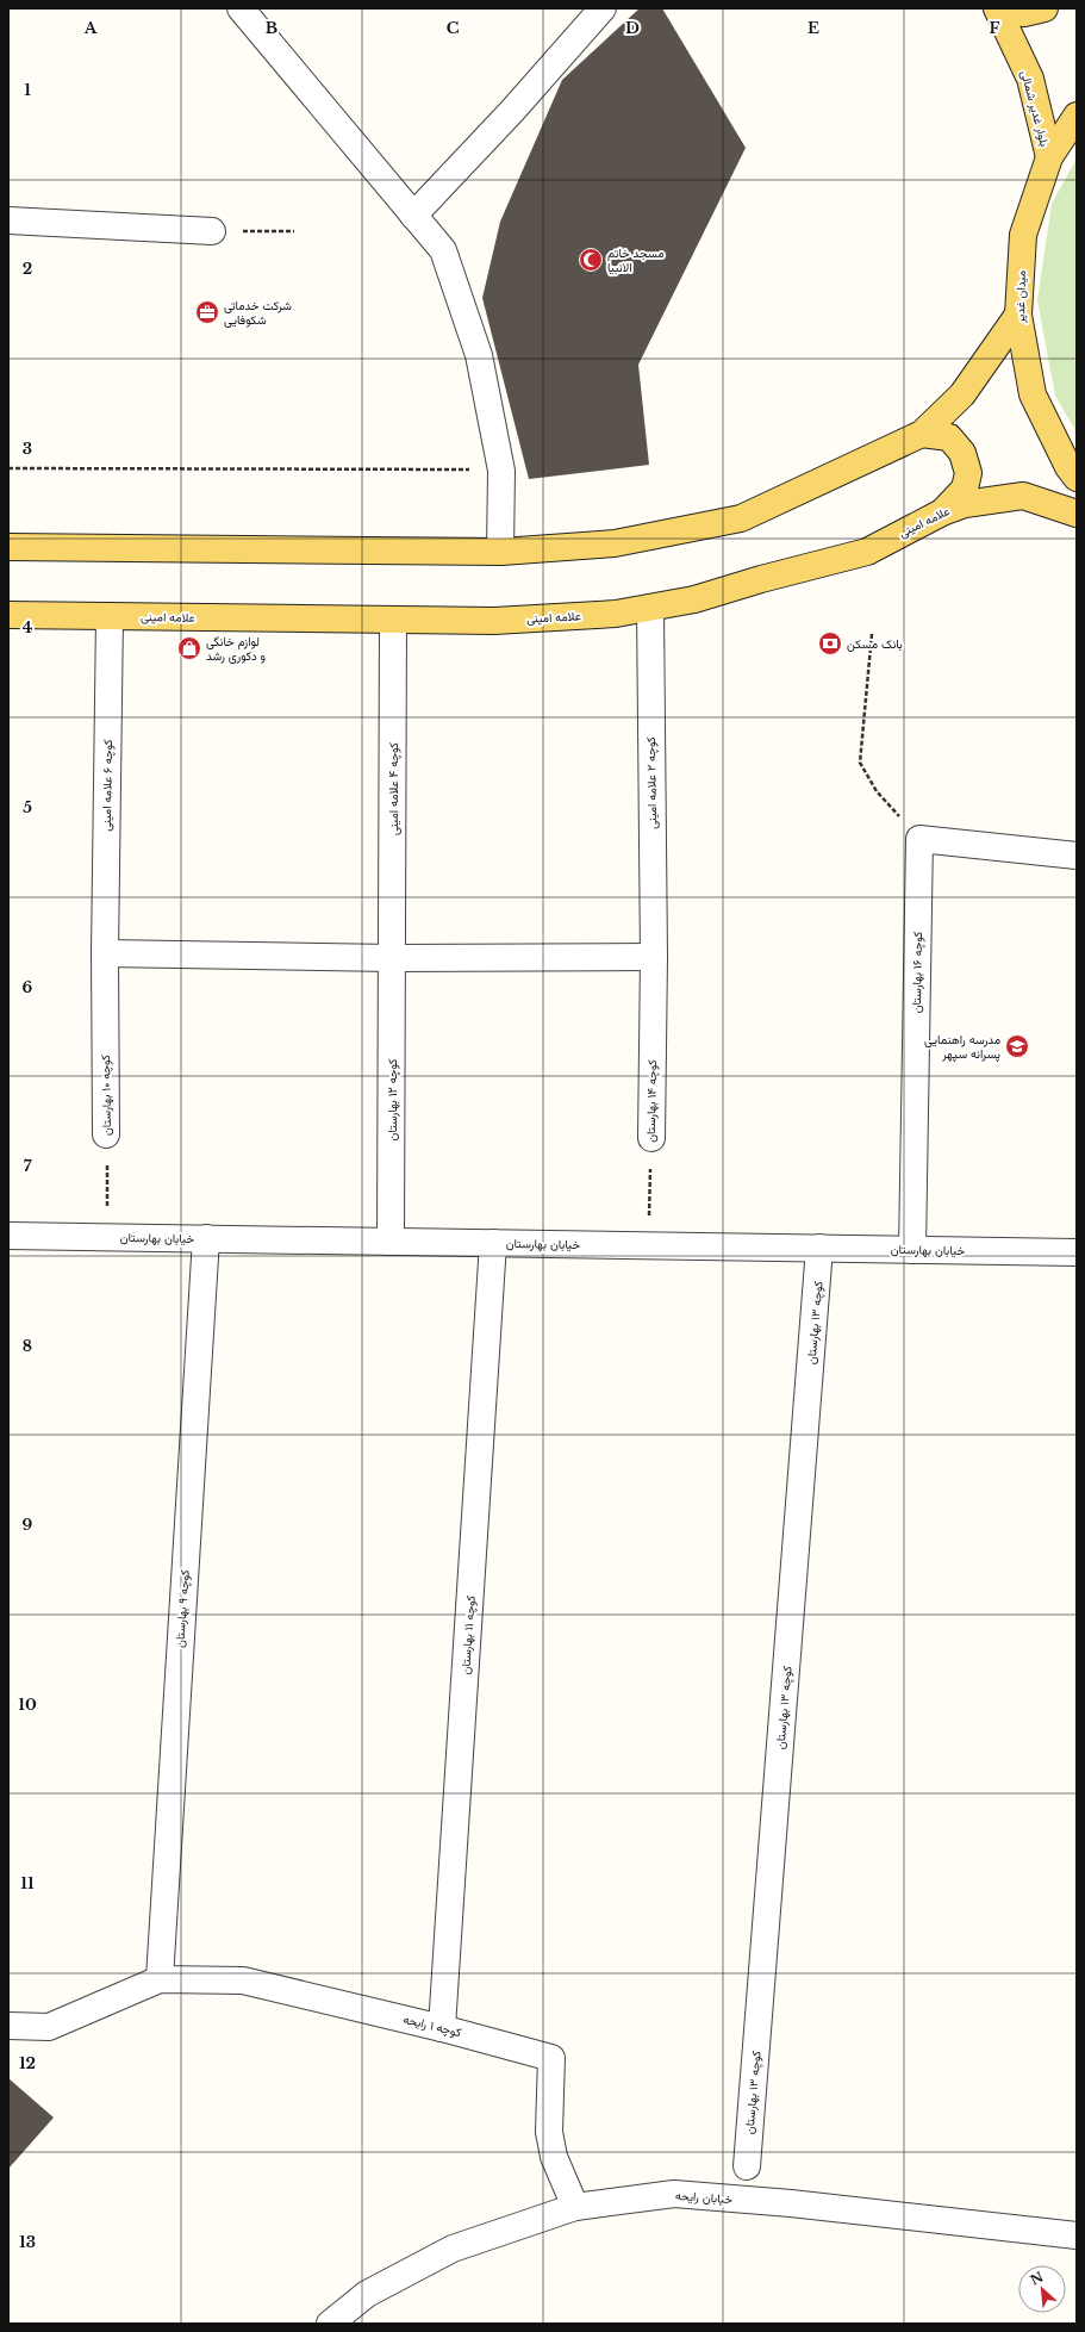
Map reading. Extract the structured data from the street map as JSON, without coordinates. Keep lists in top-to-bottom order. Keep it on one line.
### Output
{"streets":{"main road":["بلوار غدیر شمالی","میدان غدیر","علامه امینی"],"street":["کوچه ۲ علامه امینی","کوچه ۶ علامه امینی","کوچه ۴ علامه امینی","کوچه ۱۶ بهارستان","کوچه ۱۰ بهارستان","کوچه ۱۲ بهارستان","کوچه ۱۴ بهارستان","خیابان بهارستان","کوچه ۱۳ بهارستان","کوچه ۹ بهارستان","کوچه ۱۱ بهارستان","کوچه ۱ رایحه","خیابان رایحه"]},"crossings":[["بلوار غدیر شمالی","میدان غدیر"],["علامه امینی","کوچه ۲ علامه امینی"],["علامه امینی","کوچه ۶ علامه امینی"],["علامه امینی","کوچه ۴ علامه امینی"],["کوچه ۲ علامه امینی","کوچه ۱۴ بهارستان"],["کوچه ۶ علامه امینی","کوچه ۱۰ بهارستان"],["کوچه ۴ علامه امینی","کوچه ۱۲ بهارستان"],["کوچه ۱۶ بهارستان","خیابان بهارستان"],["کوچه ۱۰ بهارستان","خیابان بهارستان"],["کوچه ۱۲ بهارستان","خیابان بهارستان"],["کوچه ۱۴ بهارستان","خیابان بهارستان"],["خیابان بهارستان","کوچه ۱۳ بهارستان"],["خیابان بهارستان","کوچه ۹ بهارستان"],["خیابان بهارستان","کوچه ۱۱ بهارستان"],["کوچه ۹ بهارستان","کوچه ۱ رایحه"],["کوچه ۱۱ بهارستان","کوچه ۱ رایحه"],["کوچه ۱ رایحه","خیابان رایحه"]],"places":{"mosque":["مسجد خاتم الانبیا"],"office":["شرکت خدماتی شکوفایی"],"bank":["بانک مسکن"],"shop":["لوازم خانگی و دکوری رشد"],"school or university":["مدرسه راهنمایی پسرانه سپهر"]},"north":"top left","grid":{"columns":["A","B","C","D","E","F"],"rows":["1","2","3","4","5","6","7","8","9","10","11","12","13"]}}
